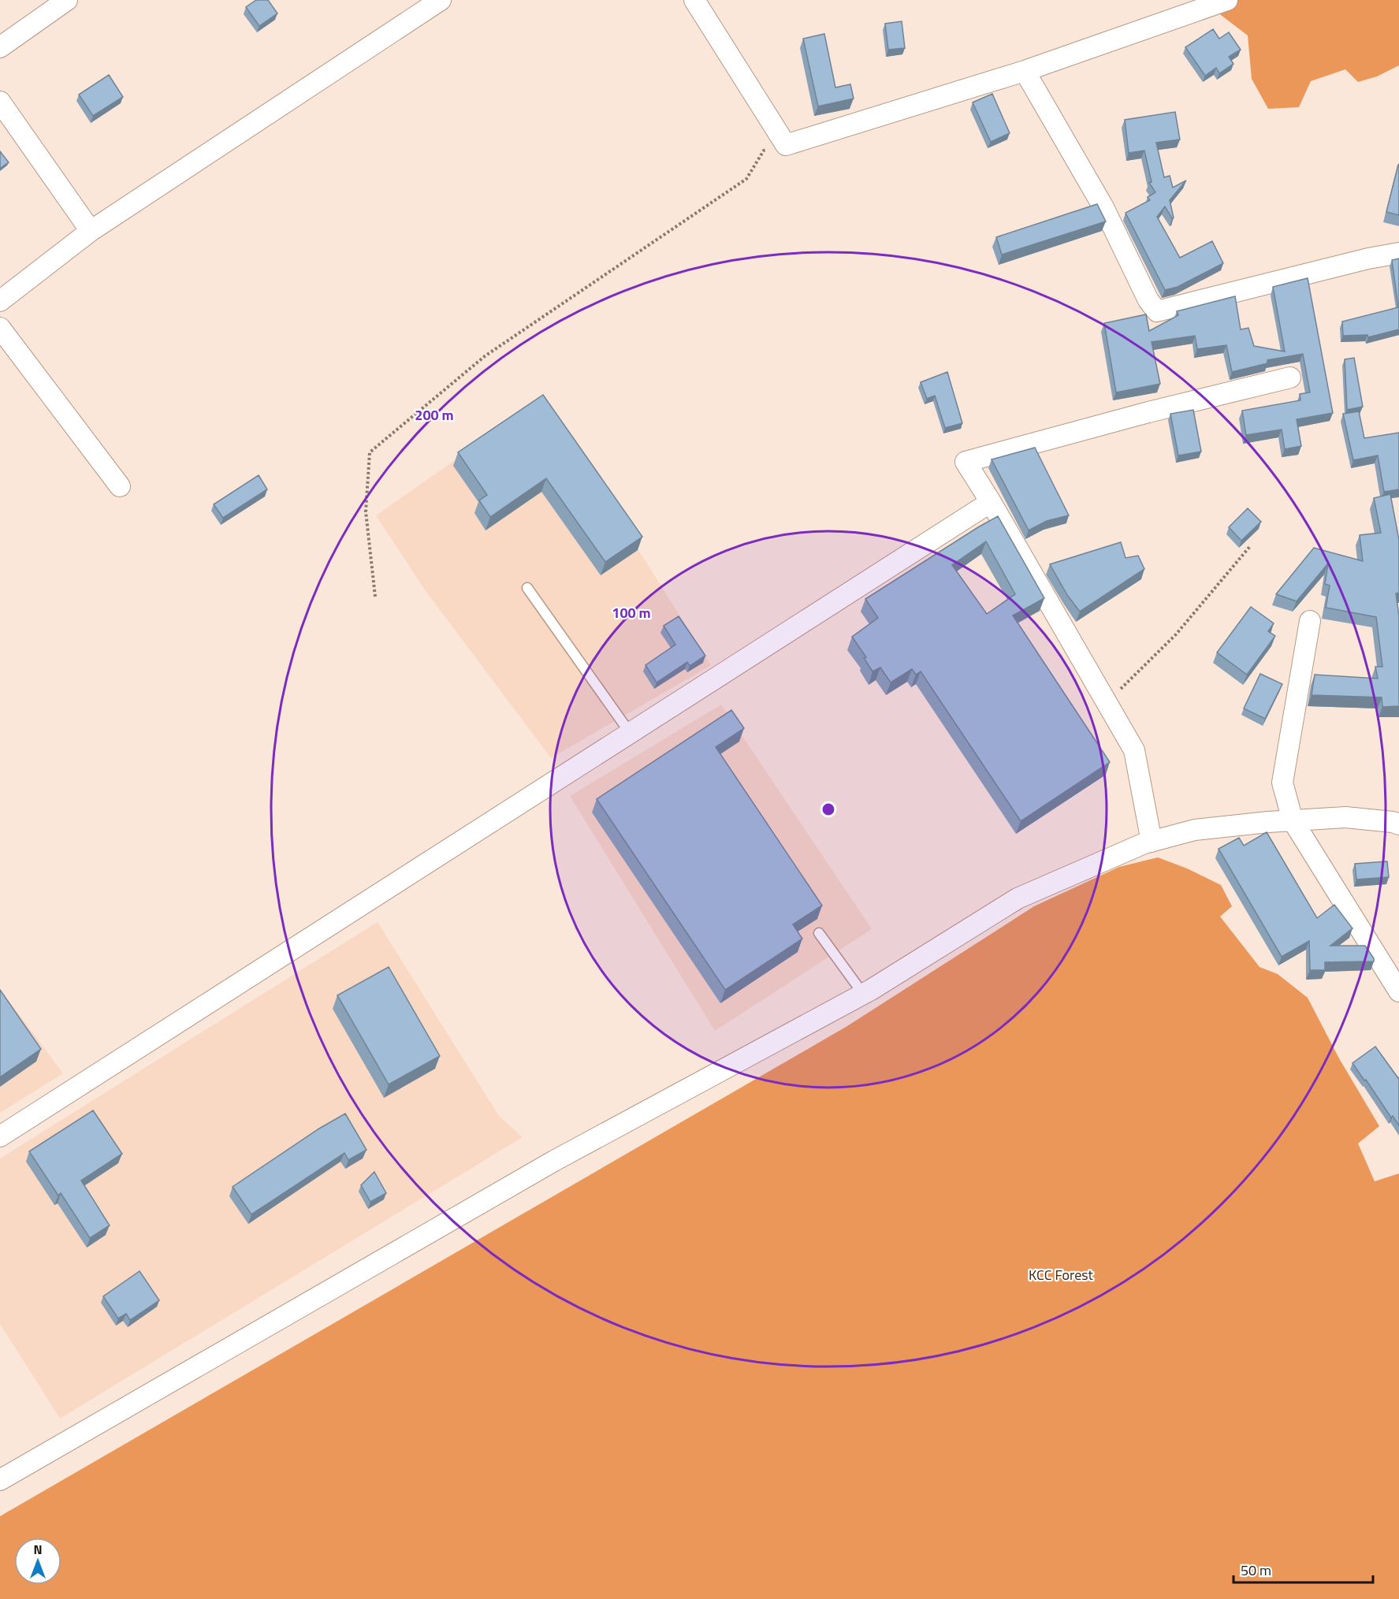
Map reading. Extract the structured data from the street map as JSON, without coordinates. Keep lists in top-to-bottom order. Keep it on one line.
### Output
{"parks":["KCC Forest"],"scale_bar":"50 m","north":"top","rings":["200 m","100 m"]}
